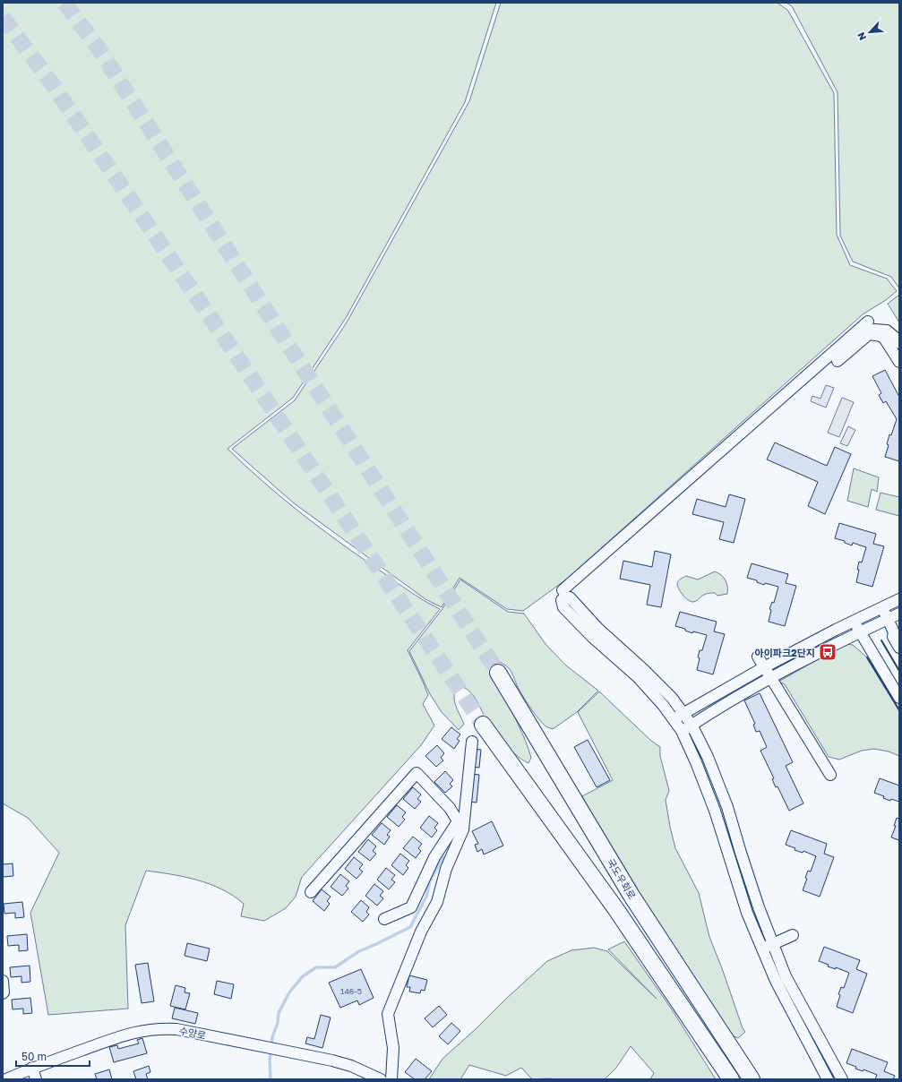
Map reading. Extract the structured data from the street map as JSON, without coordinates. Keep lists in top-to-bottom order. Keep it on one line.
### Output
{"streets":{"highway":["국도우회로"],"street":["수양로"]},"places":{"bus stop":["아이파크2단지"]},"house_numbers":["146-5"],"scale_bar":"50 m","north":"bottom left"}
